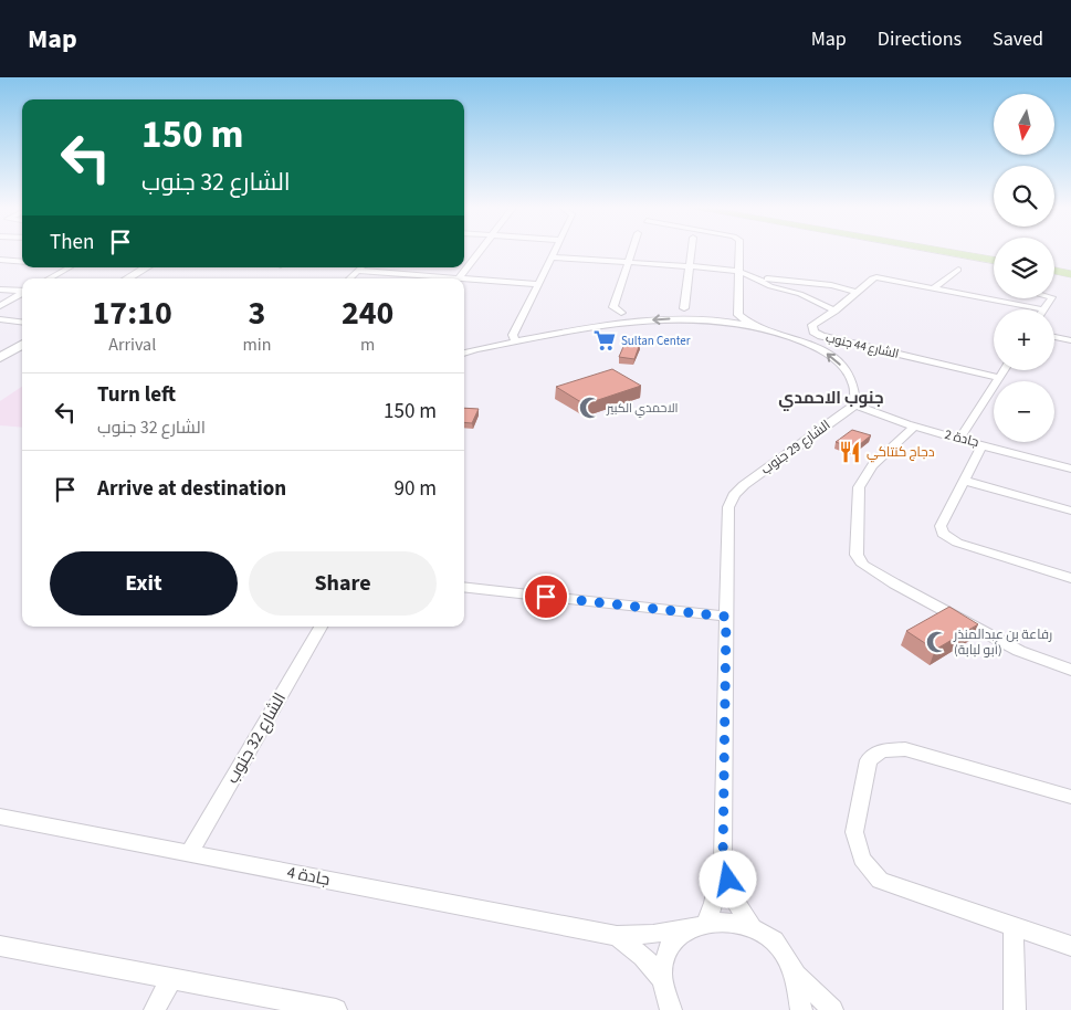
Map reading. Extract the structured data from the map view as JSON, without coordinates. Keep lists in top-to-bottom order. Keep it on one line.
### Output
{"streets":{"street":["الشارع 44 جنوب","جادة 2","الشارع 29 جنوب","الشارع 32 جنوب","جادة 4"]},"crossings":[["جادة 2","الشارع 29 جنوب"],["الشارع 29 جنوب","جادة 4"],["الشارع 32 جنوب","جادة 4"]],"districts":["جنوب الاحمدي"],"places":{"supermarket":["Sultan Center"],"mosque":["الاحمدي الكبير","رفاعة بن عبدالمنذر (أبو لبابة)"],"restaurant":["دجاج كنتاكي"]},"north":"bottom","page":{"header":"Map","nav":["Map","Directions","Saved"],"map_buttons":["+","−"],"turn":["150 m","الشارع 32 جنوب"],"then":"Then","eta":["17:10","Arrival","3","min","240","m"],"list":[{"name":"Turn left","note":"الشارع 32 جنوب","value":"150 m"},{"name":"Arrive at destination","value":"90 m"}],"buttons":["Exit","Share"]}}
